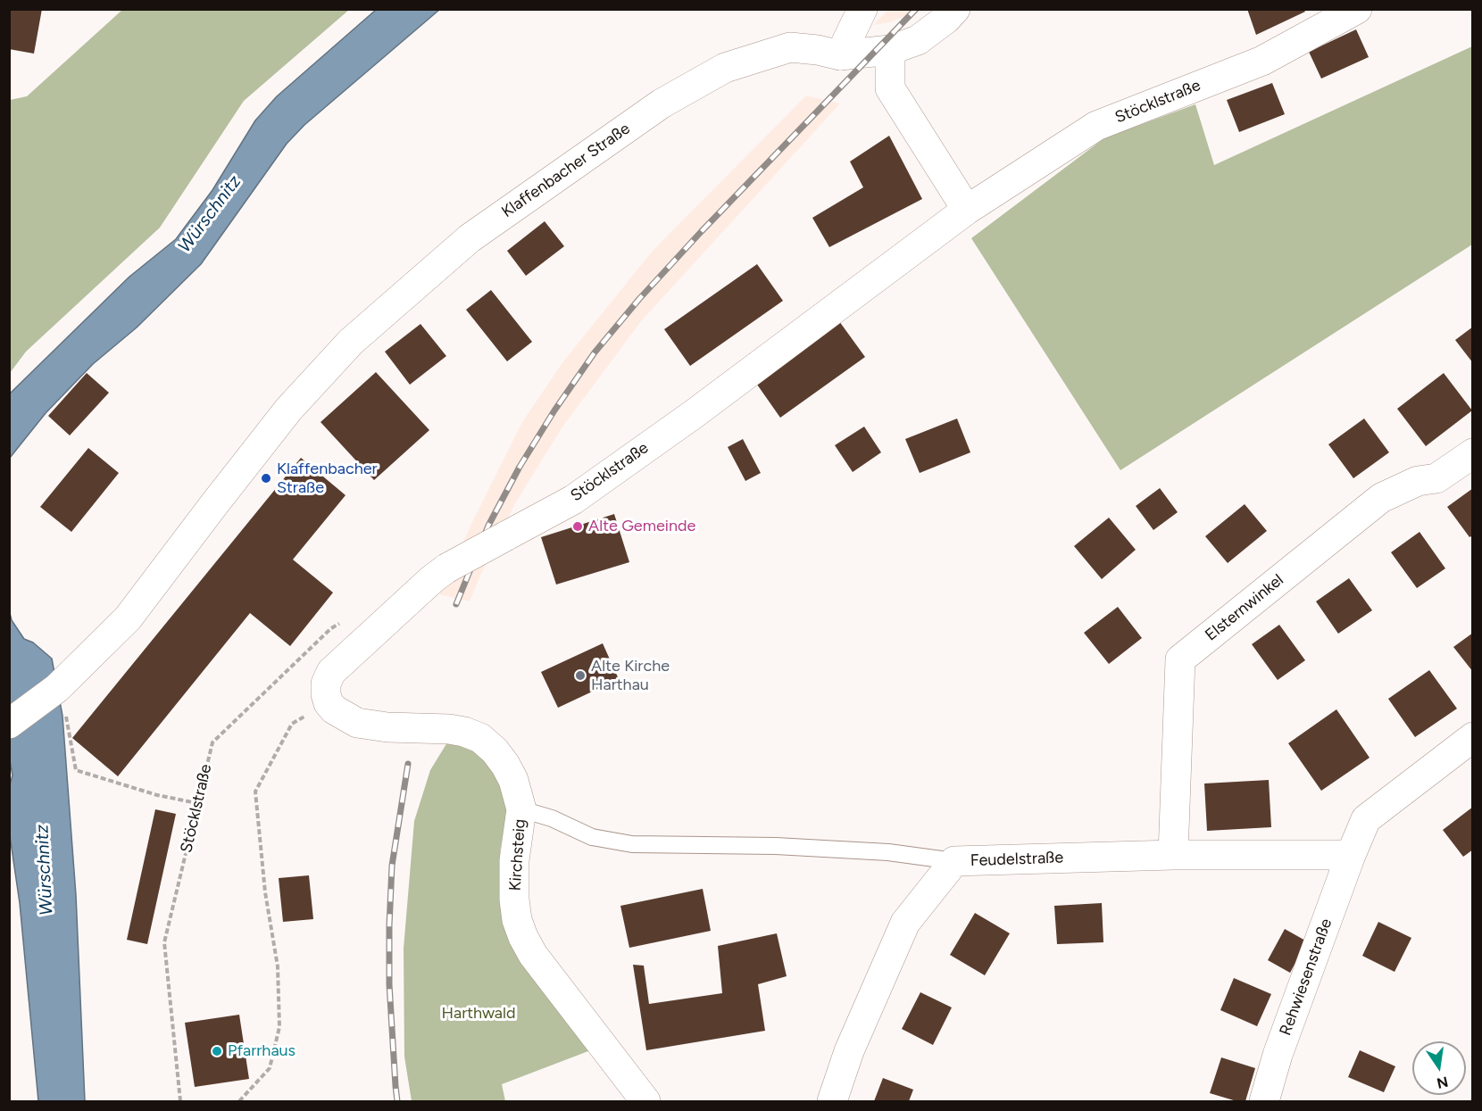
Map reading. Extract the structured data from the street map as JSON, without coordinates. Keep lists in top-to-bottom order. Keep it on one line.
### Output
{"streets":{"street":["Stöcklstraße","Klaffenbacher Straße","Elsternwinkel","Kirchsteig","Feudelstraße","Rehwiesenstraße"]},"crossings":[["Stöcklstraße","Kirchsteig"],["Elsternwinkel","Feudelstraße"],["Feudelstraße","Rehwiesenstraße"]],"water":["Würschnitz"],"parks":["Harthwald"],"places":["Klaffenbacher Straße","Alte Gemeinde","Alte Kirche Harthau","Pfarrhaus"],"north":"bottom"}
